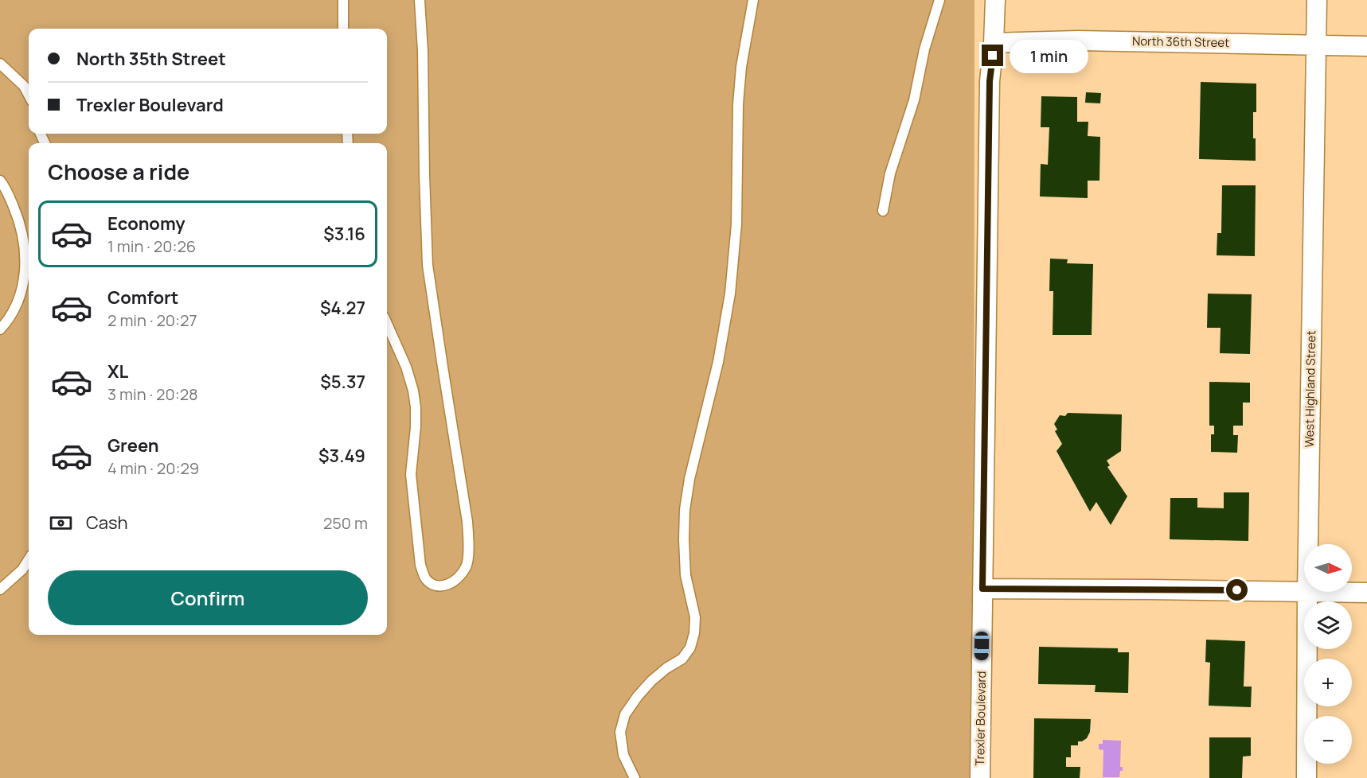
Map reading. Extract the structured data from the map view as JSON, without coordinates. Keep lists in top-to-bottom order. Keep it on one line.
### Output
{"streets":{"street":["North 36th Street","West Highland Street","Trexler Boulevard"]},"crossings":[["North 36th Street","West Highland Street"],["North 36th Street","Trexler Boulevard"]],"north":"right","page":{"banner":["North 35th Street","Trexler Boulevard"],"bubble":"1 min","heading":"Choose a ride","list":[{"name":"Economy","note":"1 min · 20:26","value":"$3.16"},{"name":"Comfort","note":"2 min · 20:27","value":"$4.27"},{"name":"XL","note":"3 min · 20:28","value":"$5.37"},{"name":"Green","note":"4 min · 20:29","value":"$3.49"}],"pay":["Cash","250 m"],"map_buttons":["+","−"],"buttons":"Confirm"}}
